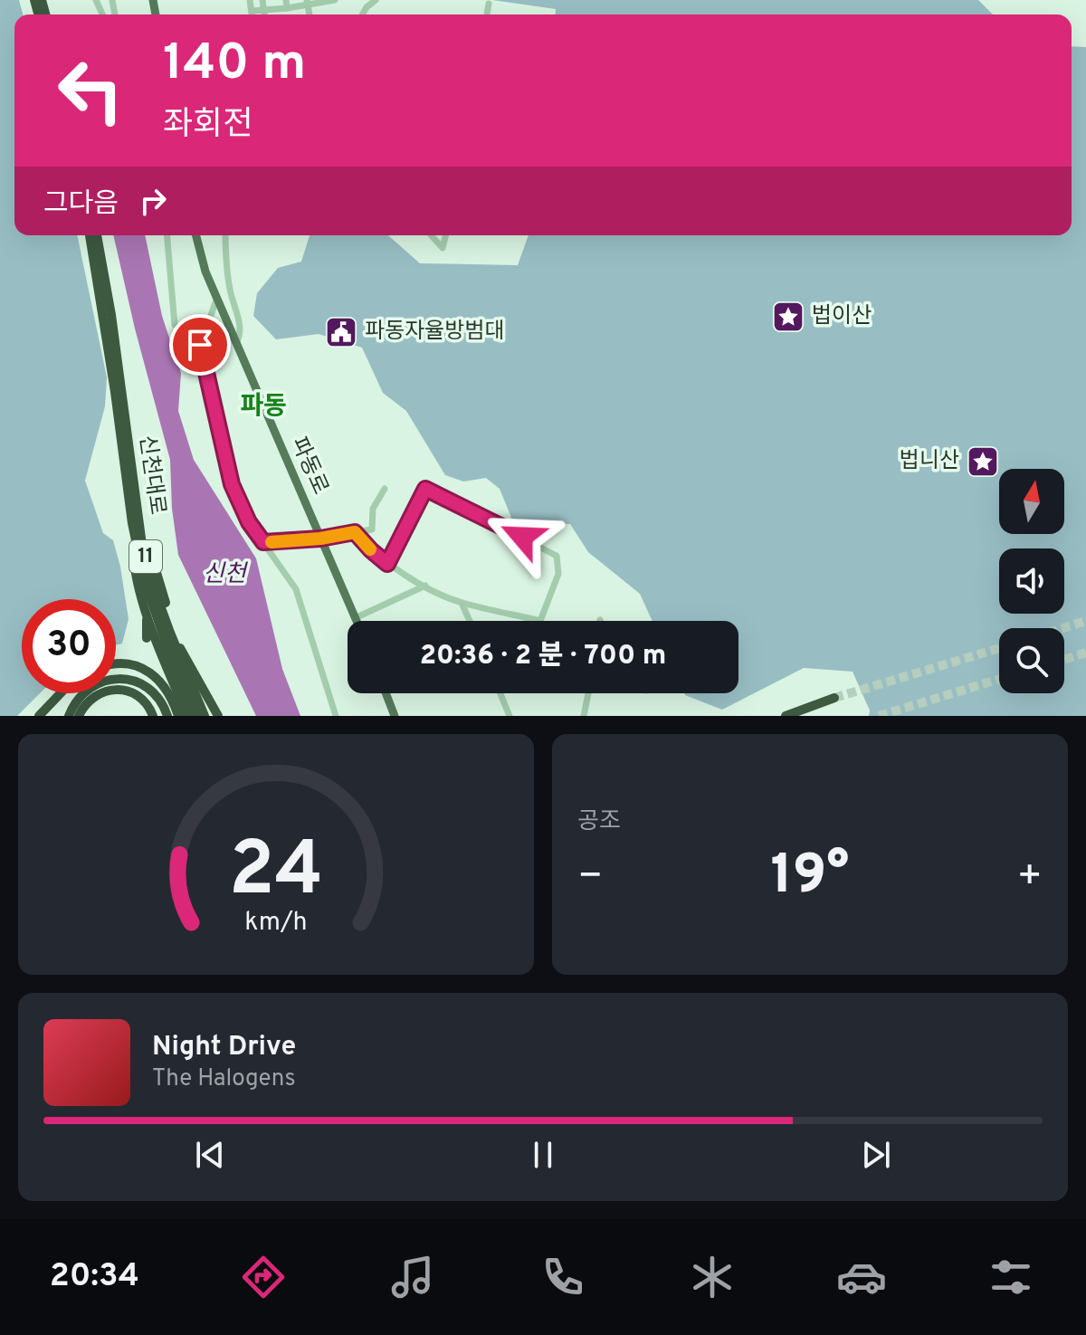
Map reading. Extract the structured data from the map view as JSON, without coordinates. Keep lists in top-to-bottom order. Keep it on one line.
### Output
{"streets":{"highway":["신천대로","11"],"main road":["파동로"]},"crossings":[["신천대로","11"]],"districts":["파동"],"water":["신천"],"places":{"place":["법이산","법니산"],"public building":["파동자율방범대"]},"north":"top","page":{"turn":["140 m","좌회전"],"then":"그다음","limit":"30","trip":"20:36 · 2 분 · 700 m","tile":"공조","heat":["−","19°","+"],"song":["Night Drive","The Halogens"],"tabs":"20:34","gauge":["24","km/h"]}}
